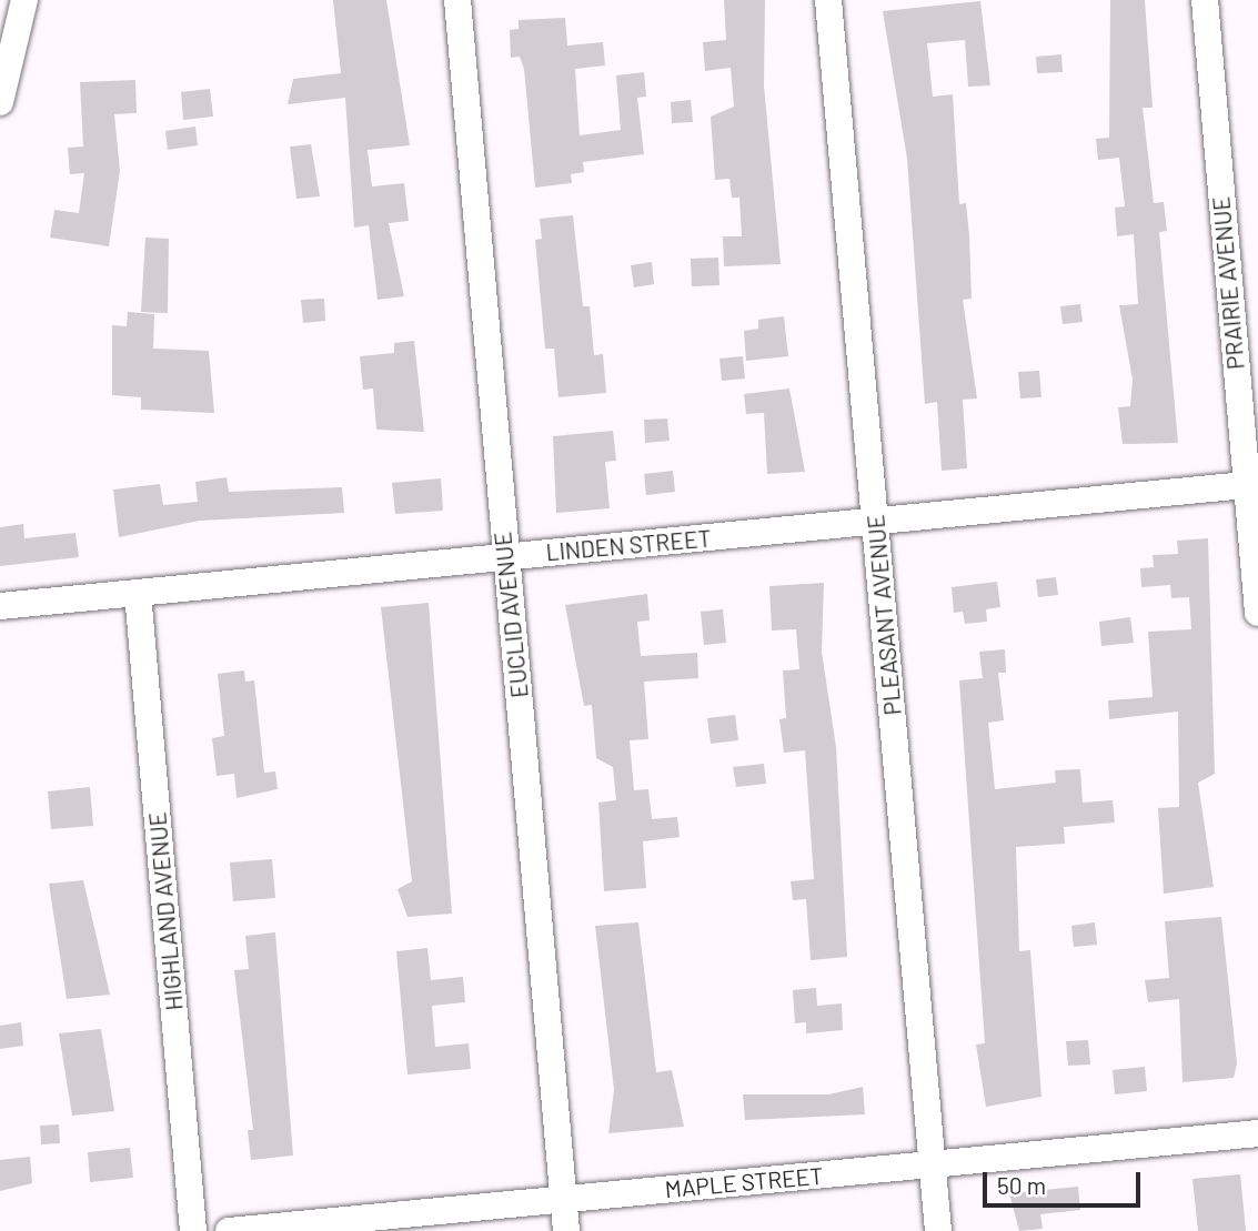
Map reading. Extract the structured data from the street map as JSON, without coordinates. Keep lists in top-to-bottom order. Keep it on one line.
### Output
{"streets":{"street":["PRAIRIE AVENUE","LINDEN STREET","EUCLID AVENUE","PLEASANT AVENUE","HIGHLAND AVENUE","MAPLE STREET"]},"crossings":[["PRAIRIE AVENUE","LINDEN STREET"],["LINDEN STREET","EUCLID AVENUE"],["LINDEN STREET","PLEASANT AVENUE"],["LINDEN STREET","HIGHLAND AVENUE"],["EUCLID AVENUE","MAPLE STREET"],["PLEASANT AVENUE","MAPLE STREET"]],"scale_bar":"50 m"}
